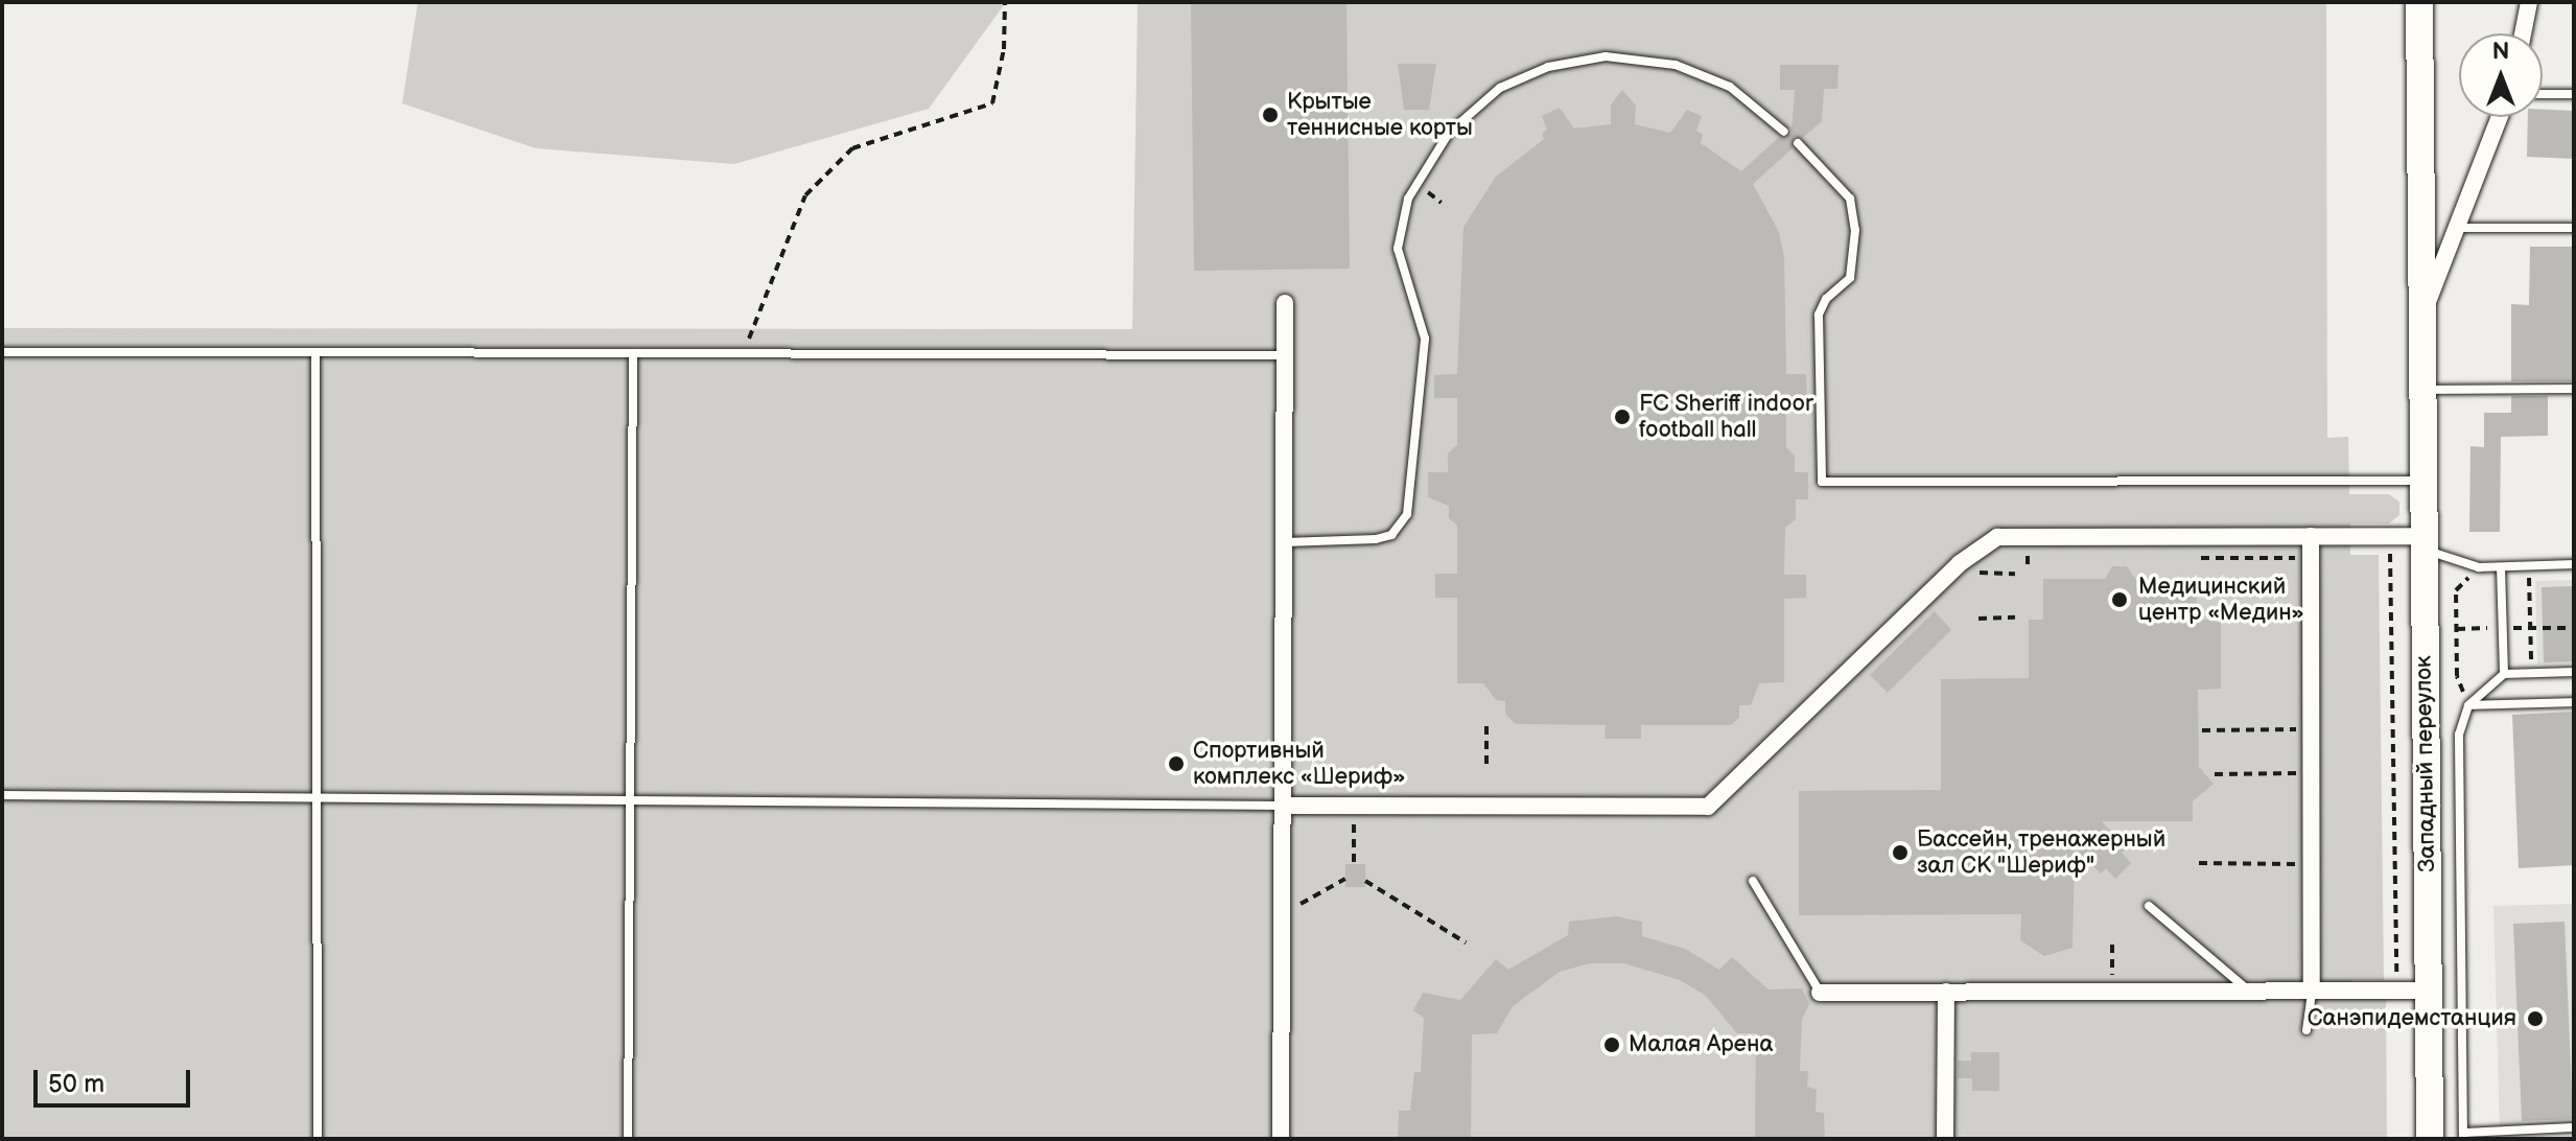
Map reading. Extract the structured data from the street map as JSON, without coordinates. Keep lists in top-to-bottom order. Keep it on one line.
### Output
{"streets":{"main road":["Западный переулок"]},"places":["Крытые теннисные корты","FC Sheriff indoor football hall","Медицинский центр «Медин»","Спортивный комплекс «Шериф»","Бассейн, тренажерный зал СК \"Шериф\"","Санэпидемстанция","Малая Арена"],"scale_bar":"50 m","north":"top"}
